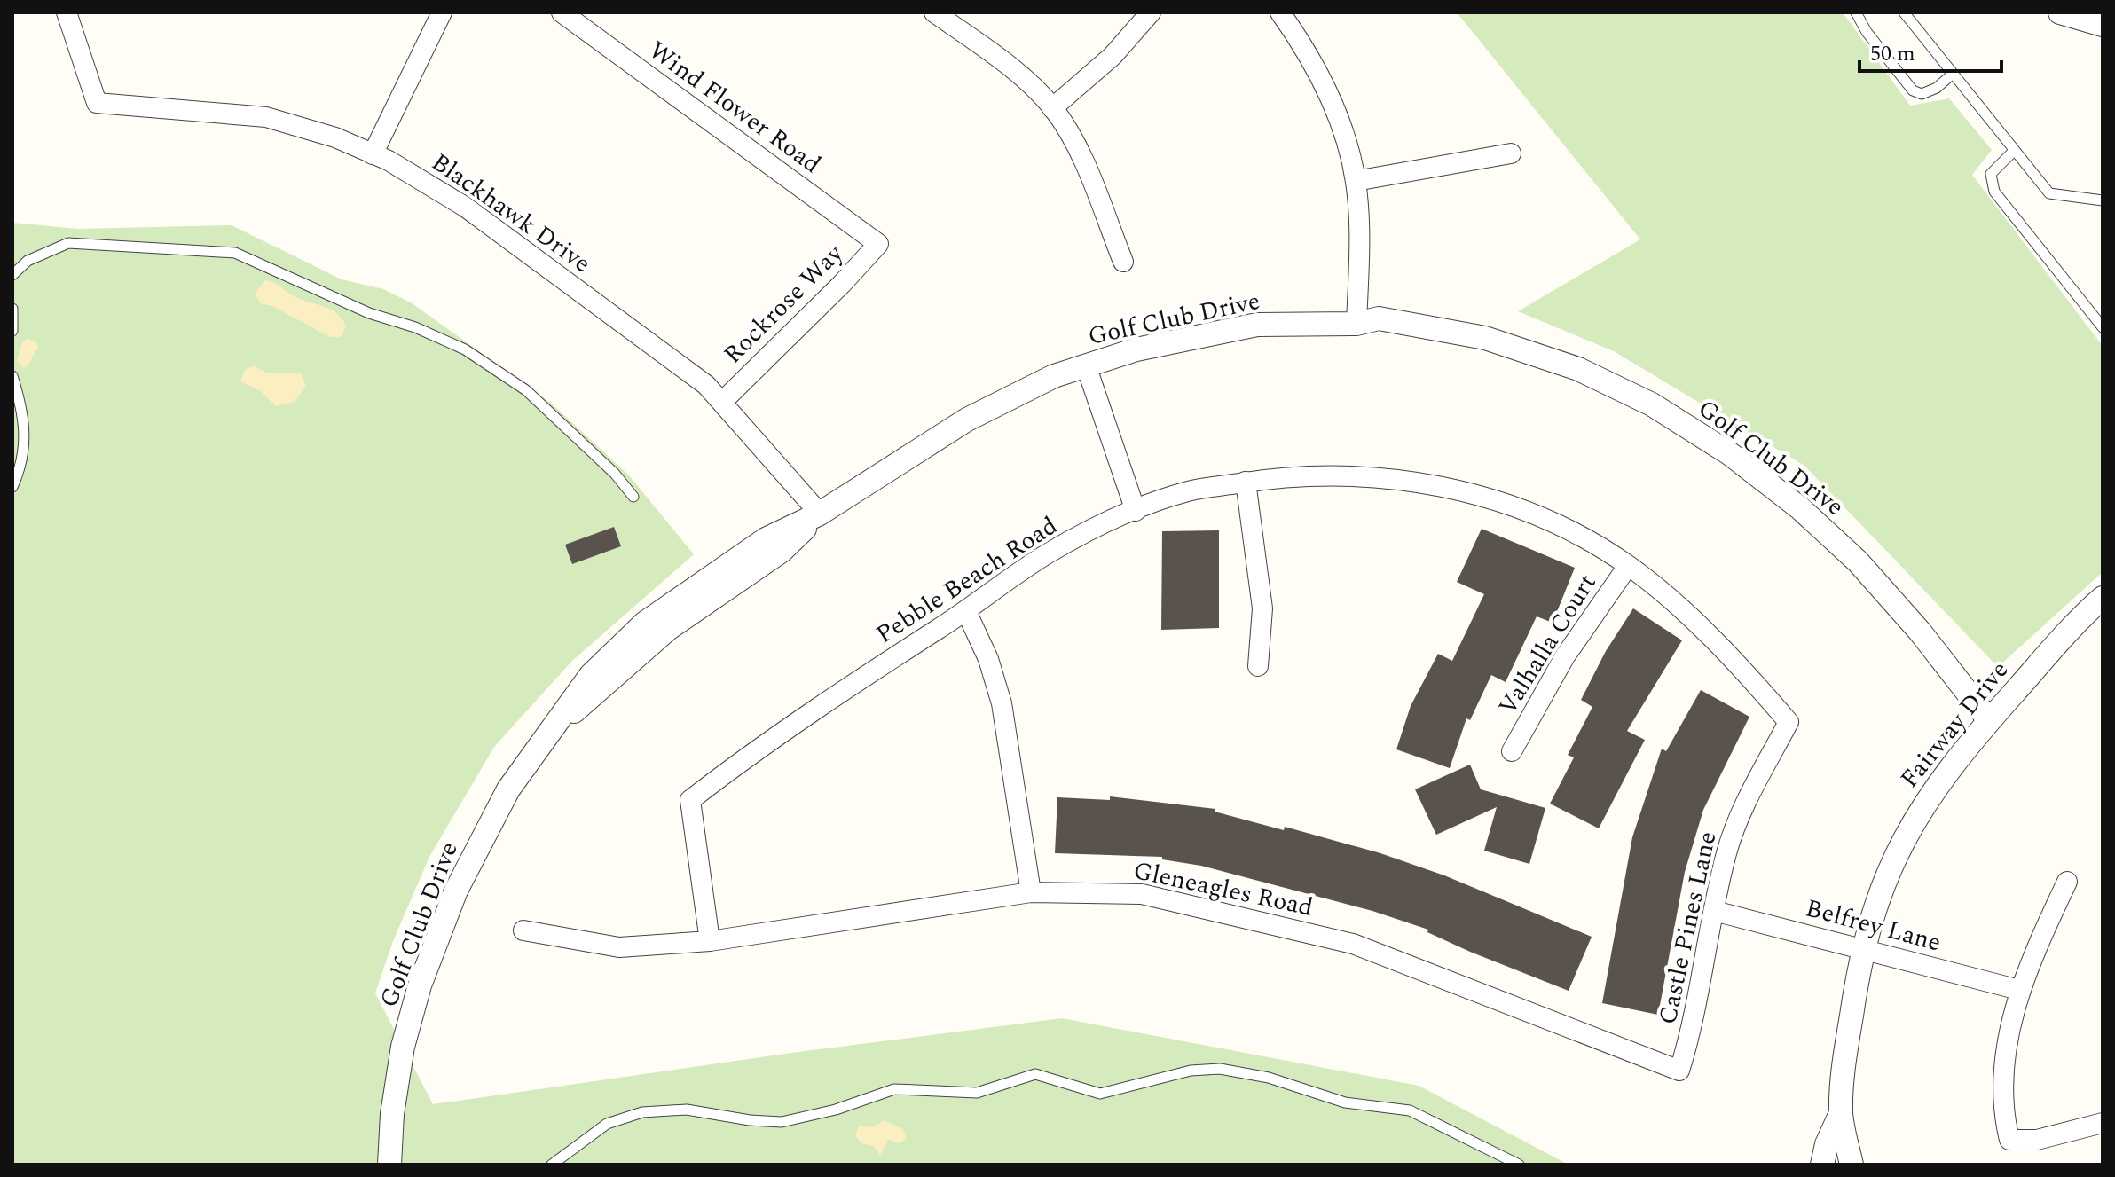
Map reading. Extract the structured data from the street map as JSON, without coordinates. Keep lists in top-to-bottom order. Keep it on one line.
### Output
{"streets":{"street":["Wind Flower Road","Blackhawk Drive","Rockrose Way","Golf Club Drive","Pebble Beach Road","Valhalla Court","Fairway Drive","Gleneagles Road","Belfrey Lane","Castle Pines Lane"]},"crossings":[["Wind Flower Road","Rockrose Way"],["Blackhawk Drive","Rockrose Way"],["Blackhawk Drive","Golf Club Drive"],["Golf Club Drive","Fairway Drive"],["Pebble Beach Road","Valhalla Court"],["Pebble Beach Road","Gleneagles Road"],["Pebble Beach Road","Castle Pines Lane"],["Fairway Drive","Belfrey Lane"],["Gleneagles Road","Castle Pines Lane"],["Belfrey Lane","Castle Pines Lane"]],"scale_bar":"50 m"}
